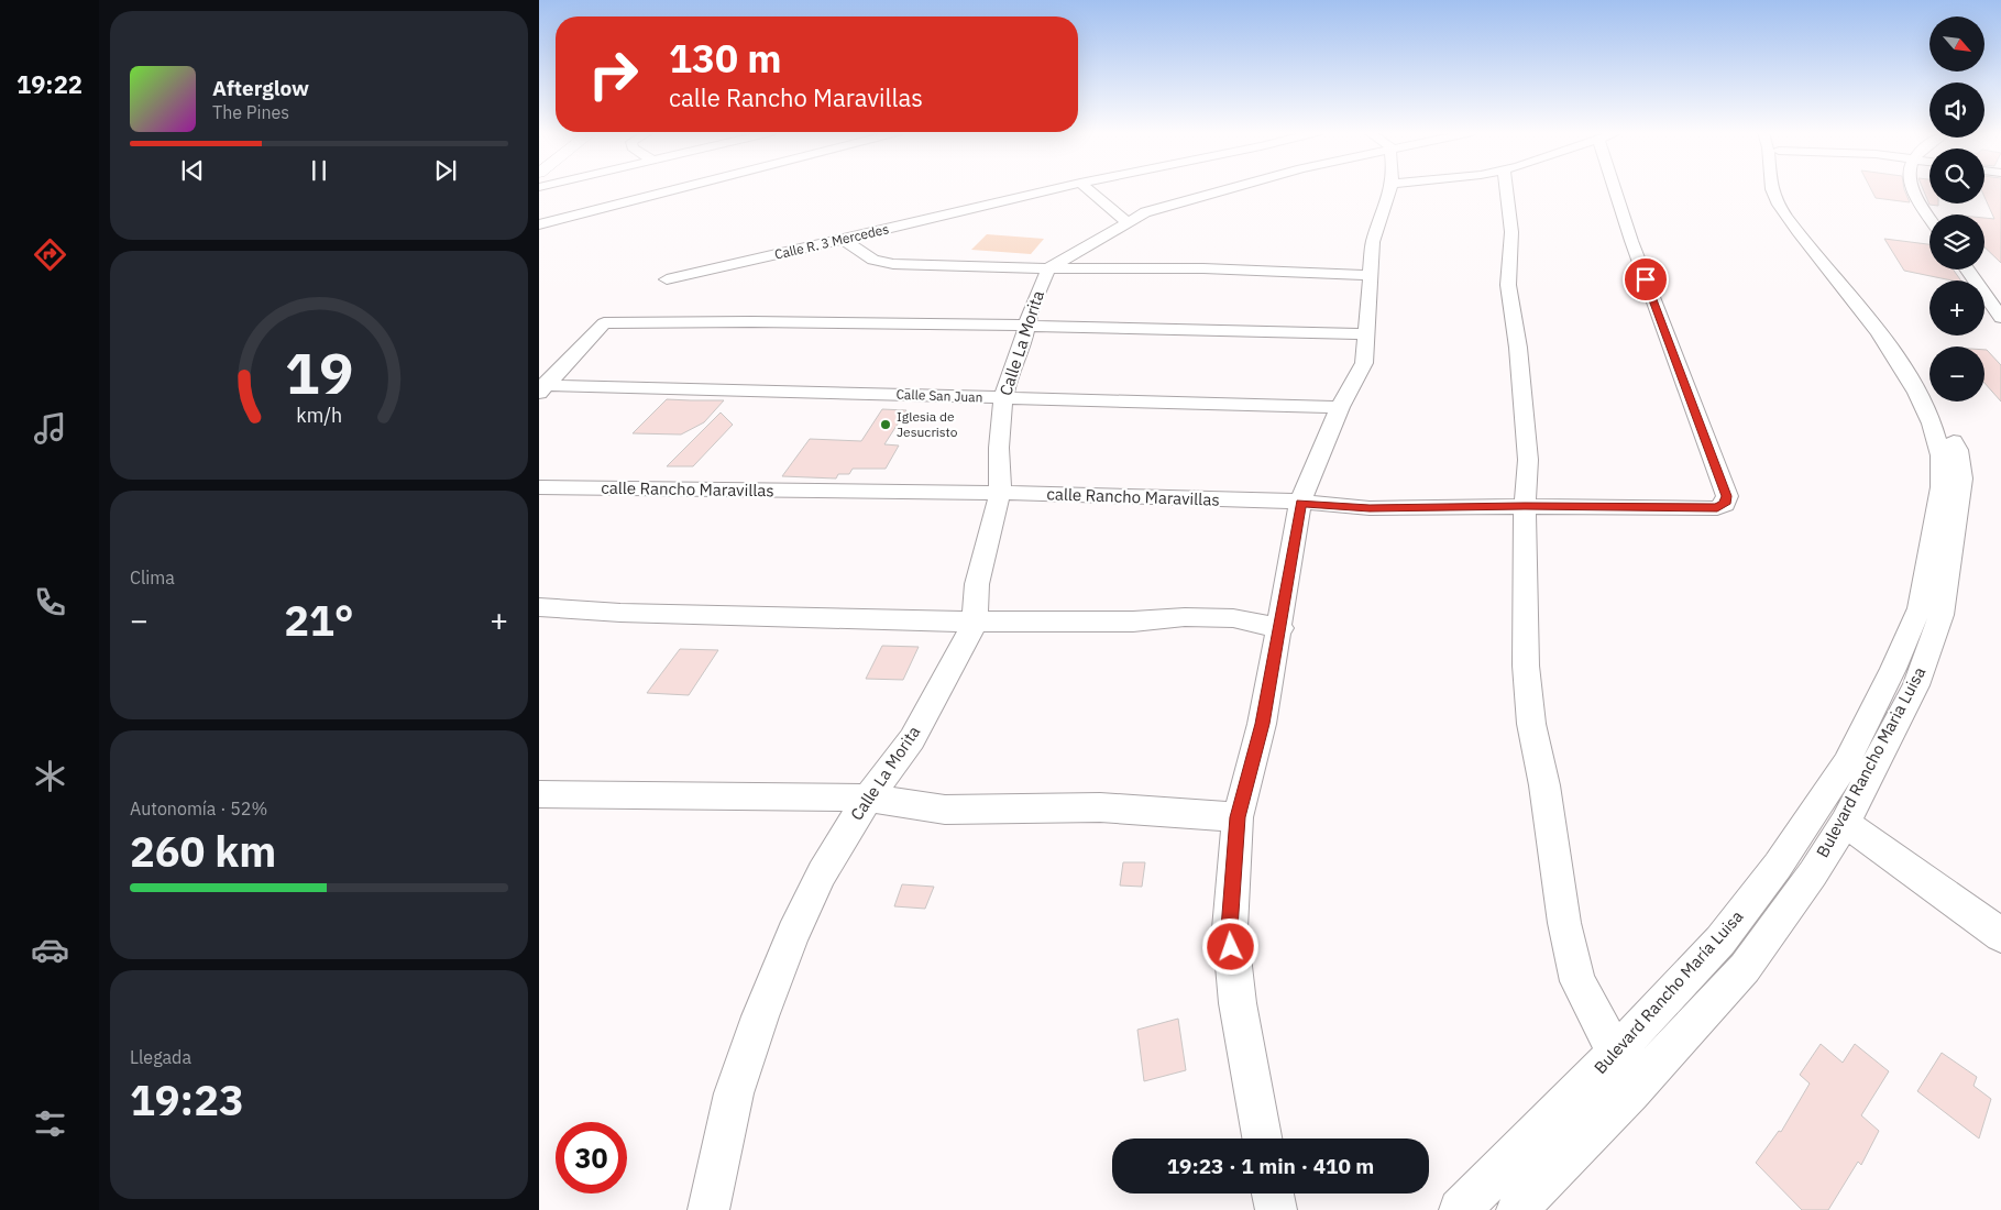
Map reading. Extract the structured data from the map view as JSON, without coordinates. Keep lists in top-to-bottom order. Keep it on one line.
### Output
{"streets":{"street":["Calle R. 3 Mercedes","Calle La Morita","Calle San Juan","calle Rancho Maravillas","Bulevard Rancho Maria Luisa","Bulevard Rancho María Luisa"]},"crossings":[["Calle La Morita","Calle San Juan"],["Calle La Morita","calle Rancho Maravillas"]],"places":["Iglesia de Jesucristo"],"north":"bottom right","page":{"tabs":"19:22","map_buttons":["+","−"],"turn":["130 m","calle Rancho Maravillas"],"song":["Afterglow","The Pines"],"tile":["Clima",["Autonomía · 52%","260 km"],["Llegada","19:23"]],"heat":["−","21°","+"],"limit":"30","trip":"19:23 · 1 min · 410 m","gauge":["19","km/h"]}}
